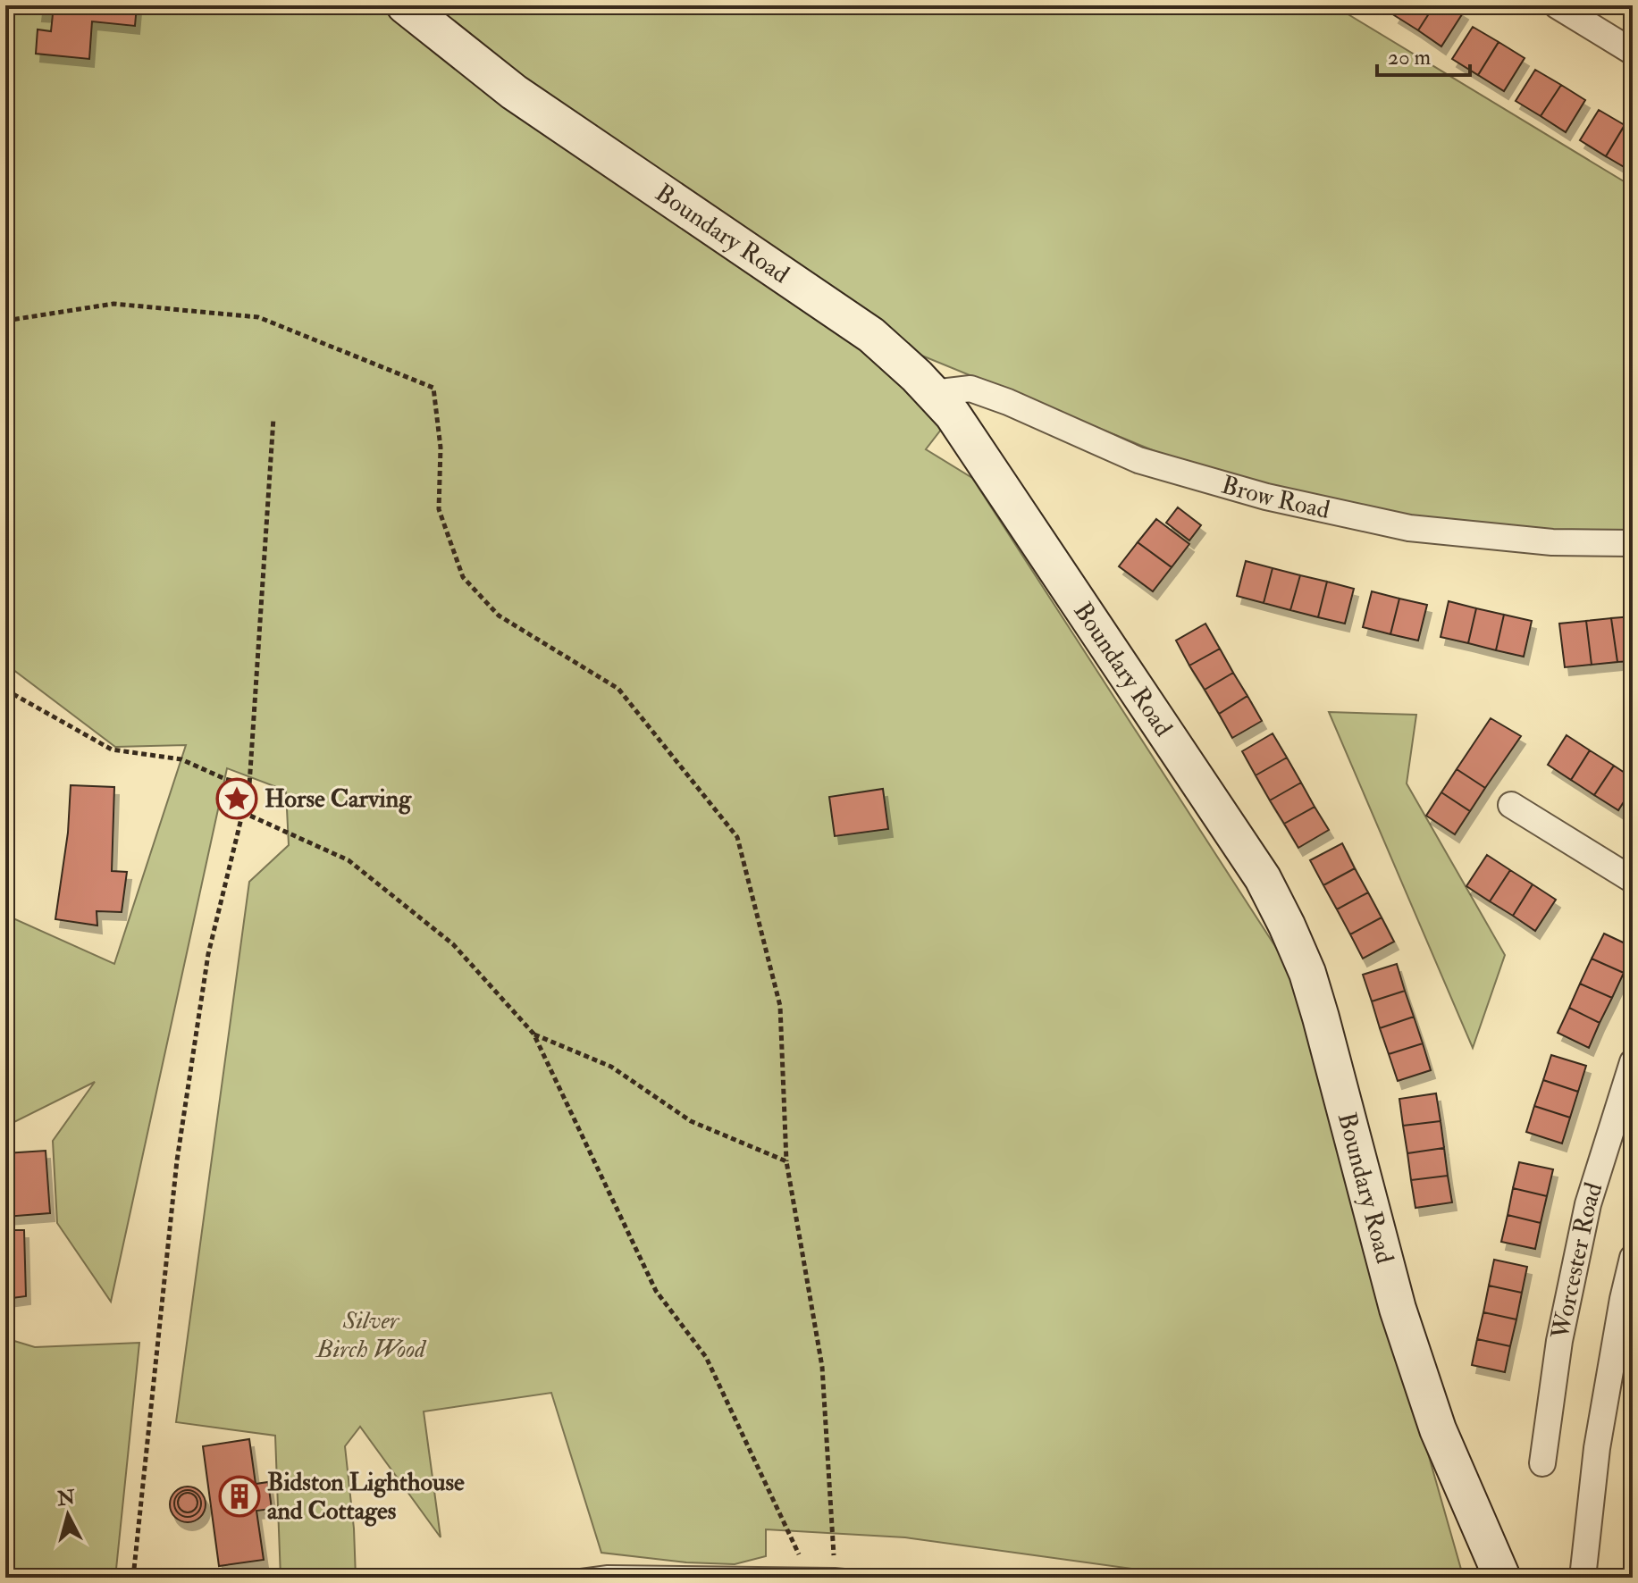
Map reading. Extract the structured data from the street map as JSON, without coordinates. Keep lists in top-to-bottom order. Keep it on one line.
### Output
{"streets":{"main road":["Boundary Road"],"street":["Brow Road","Worcester Road"]},"crossings":[["Boundary Road","Brow Road"]],"parks":["Silver Birch Wood"],"places":{"place":["Horse Carving"],"building":["Bidston Lighthouse and Cottages"]},"scale_bar":"20 m","north":"top"}
